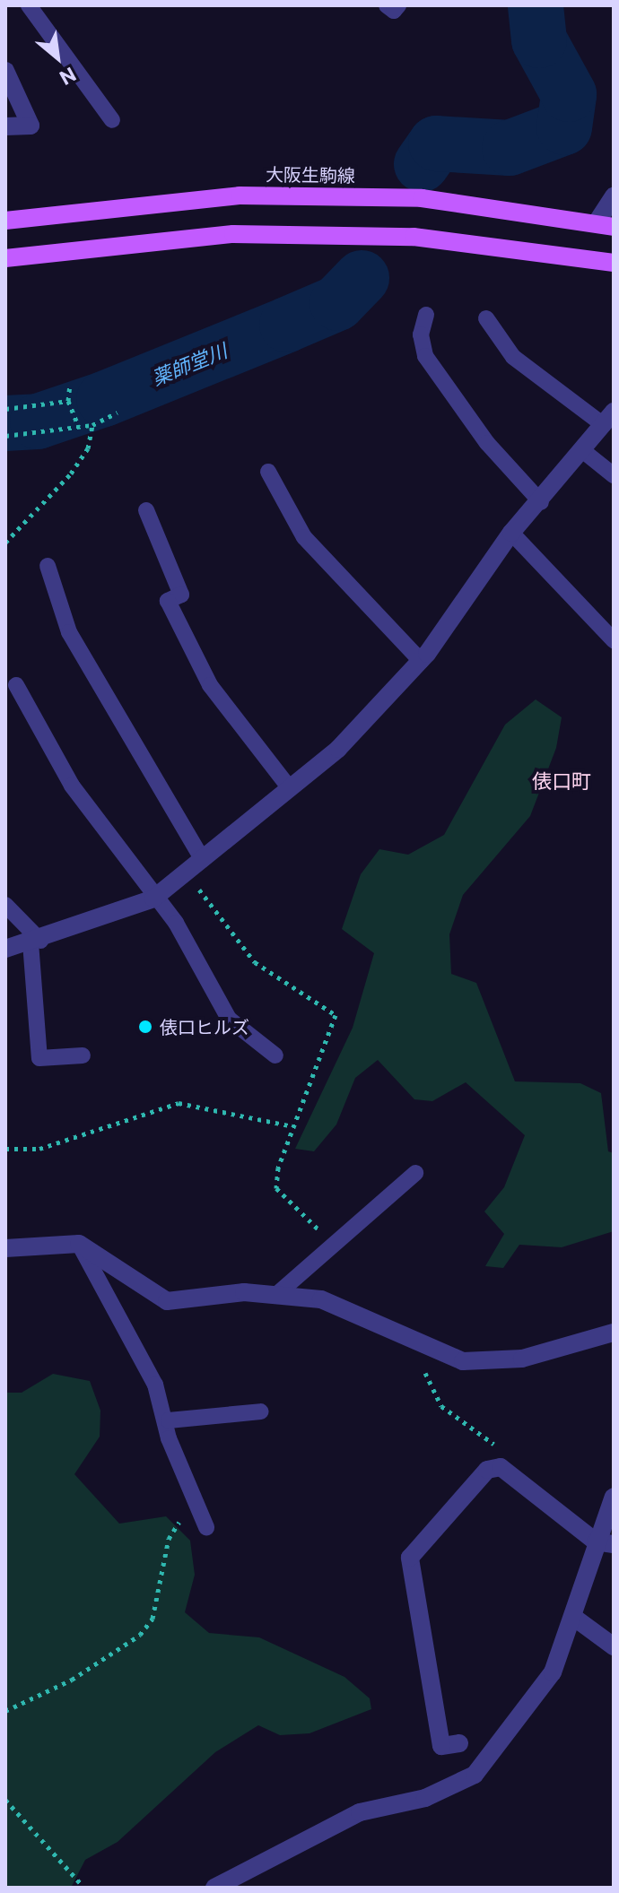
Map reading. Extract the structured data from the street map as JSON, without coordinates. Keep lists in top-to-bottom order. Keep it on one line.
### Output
{"streets":{"main road":["大阪生駒線"]},"districts":["俵口町"],"water":["薬師堂川"],"places":["俵口ヒルズ"],"north":"bottom right"}
